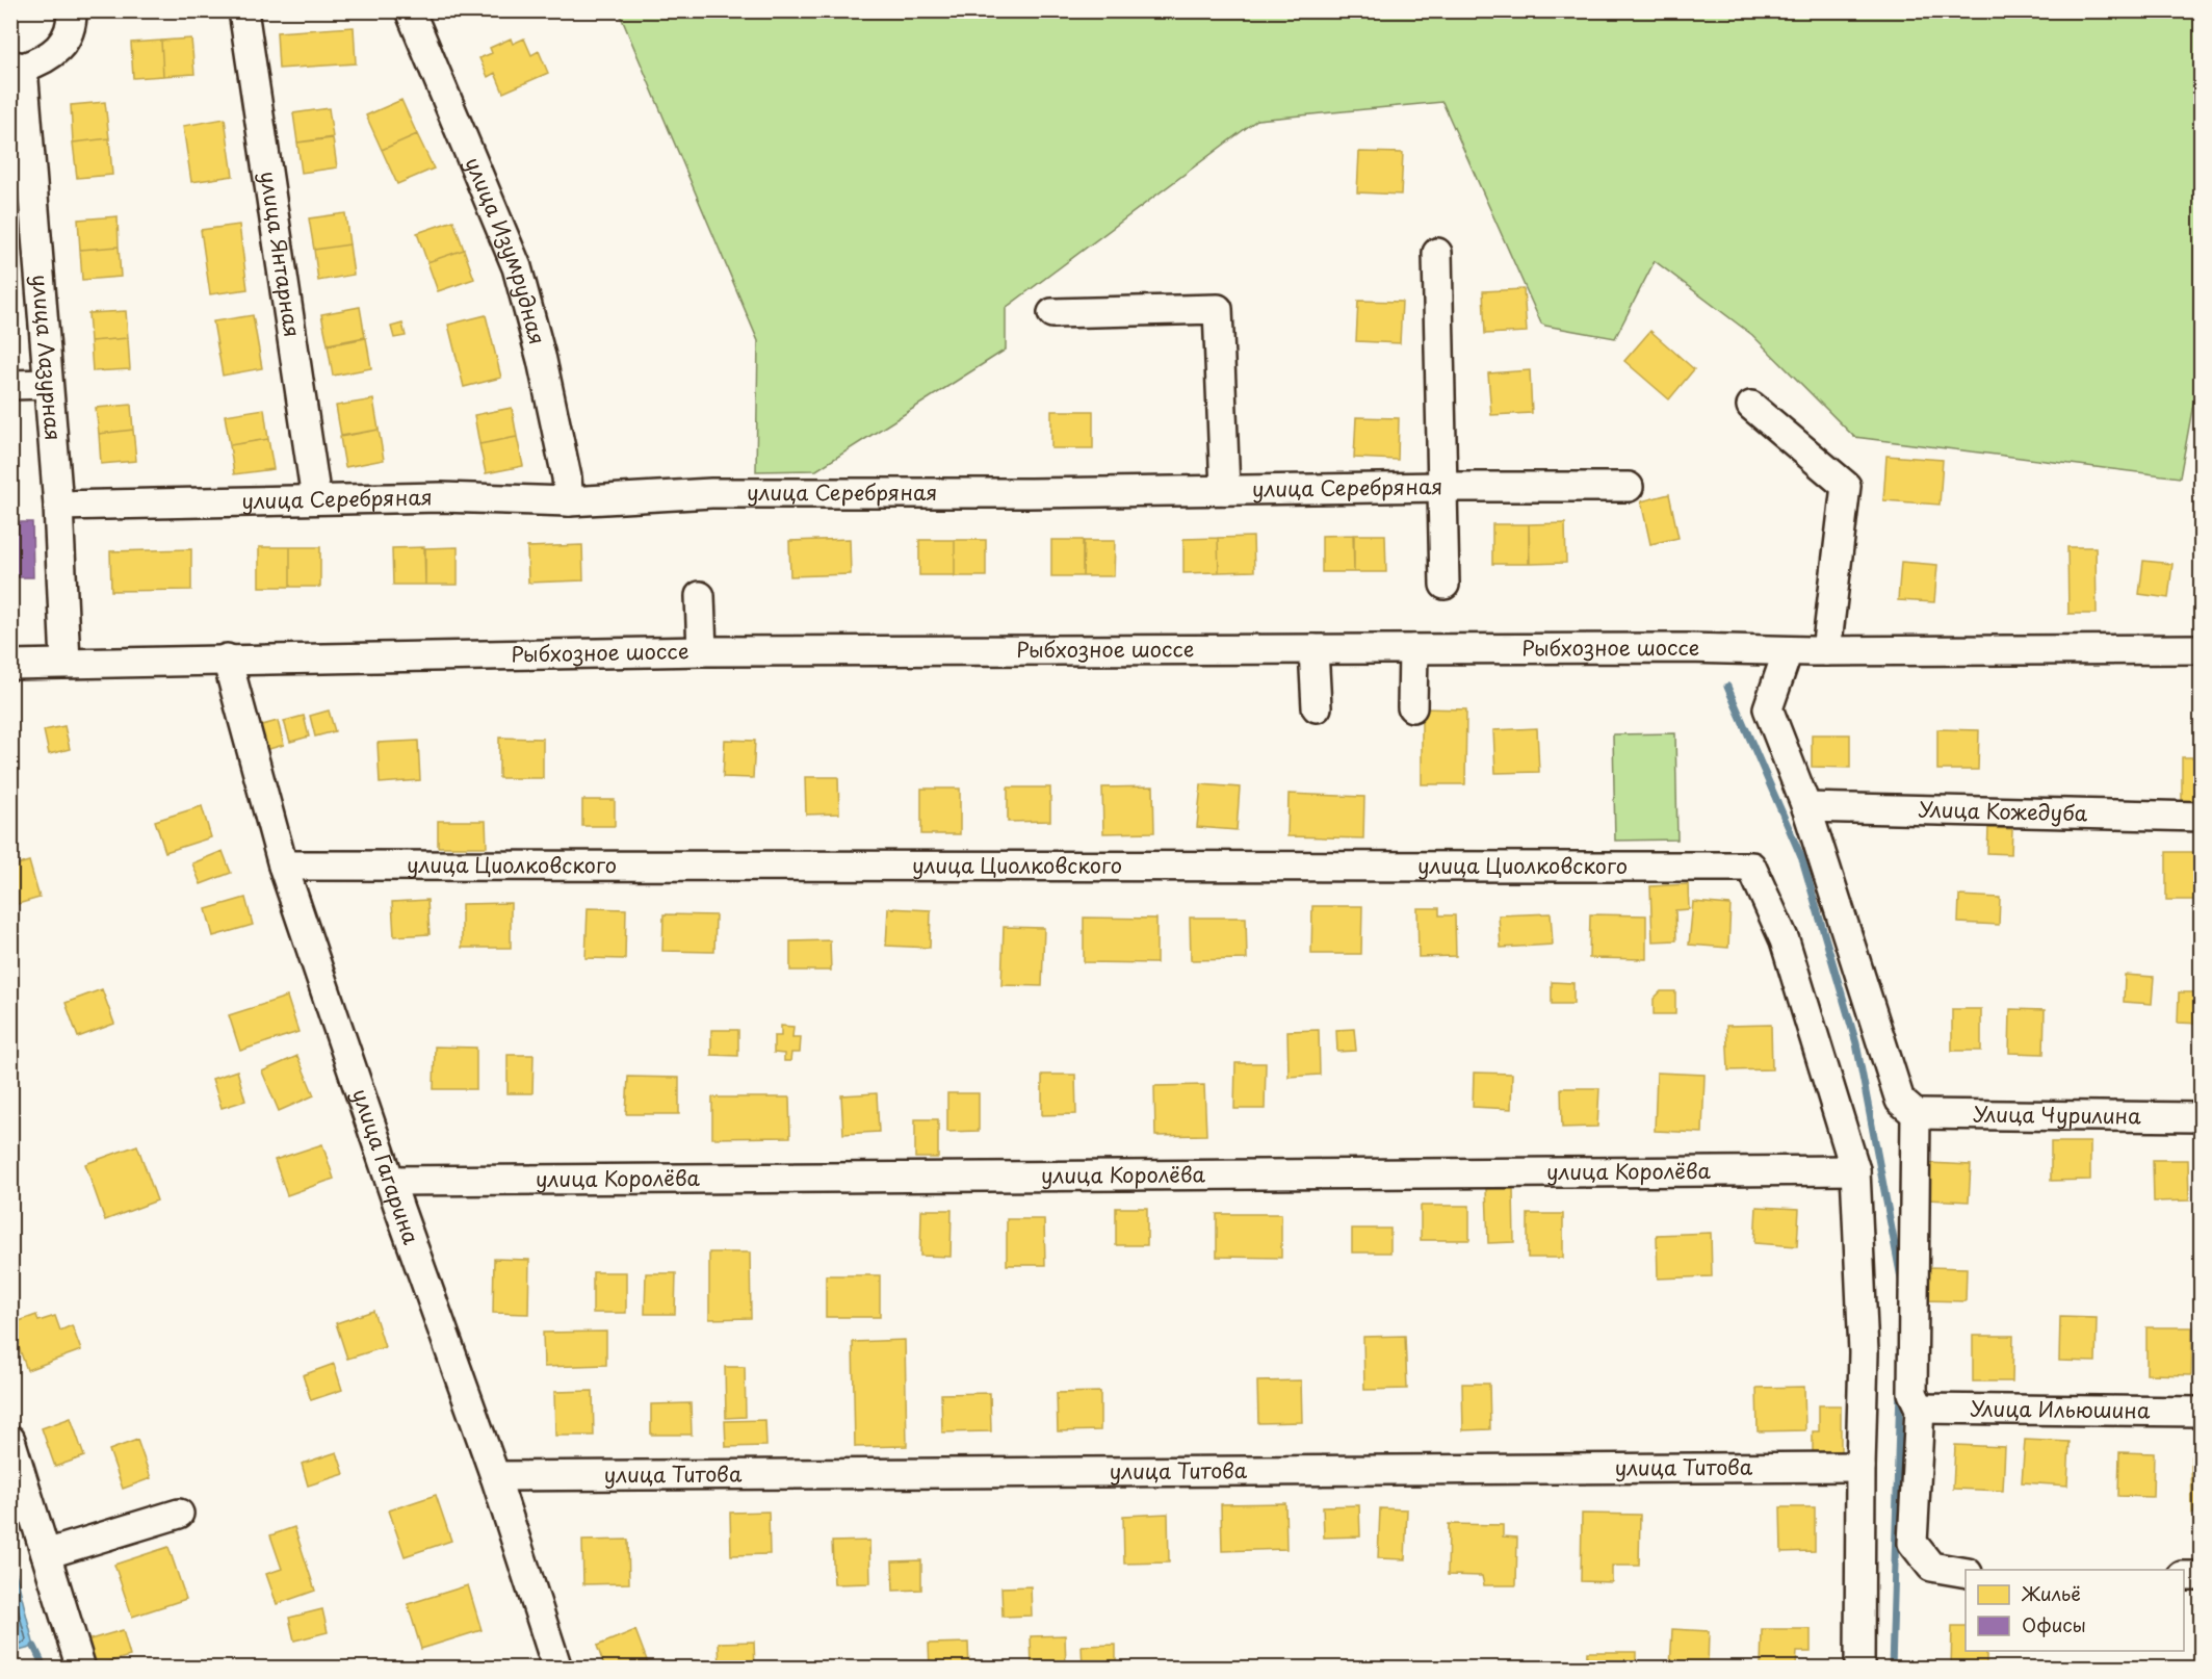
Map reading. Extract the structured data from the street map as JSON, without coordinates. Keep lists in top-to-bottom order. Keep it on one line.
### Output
{"streets":{"street":["улица Изумрудная","улица Янтарная","улица Лазурная","улица Серебряная","Рыбхозное шоссе","Улица Кожедуба","улица Циолковского","Улица Чурилина","улица Гагарина","улица Королёва","Улица Ильюшина","улица Титова"]},"crossings":[["улица Изумрудная","улица Серебряная"],["улица Янтарная","улица Серебряная"],["улица Лазурная","улица Серебряная"],["улица Лазурная","Рыбхозное шоссе"],["Рыбхозное шоссе","улица Гагарина"],["улица Циолковского","улица Гагарина"],["улица Циолковского","улица Королёва"],["улица Гагарина","улица Королёва"],["улица Гагарина","улица Титова"]],"legend":["Жильё","Офисы"]}
